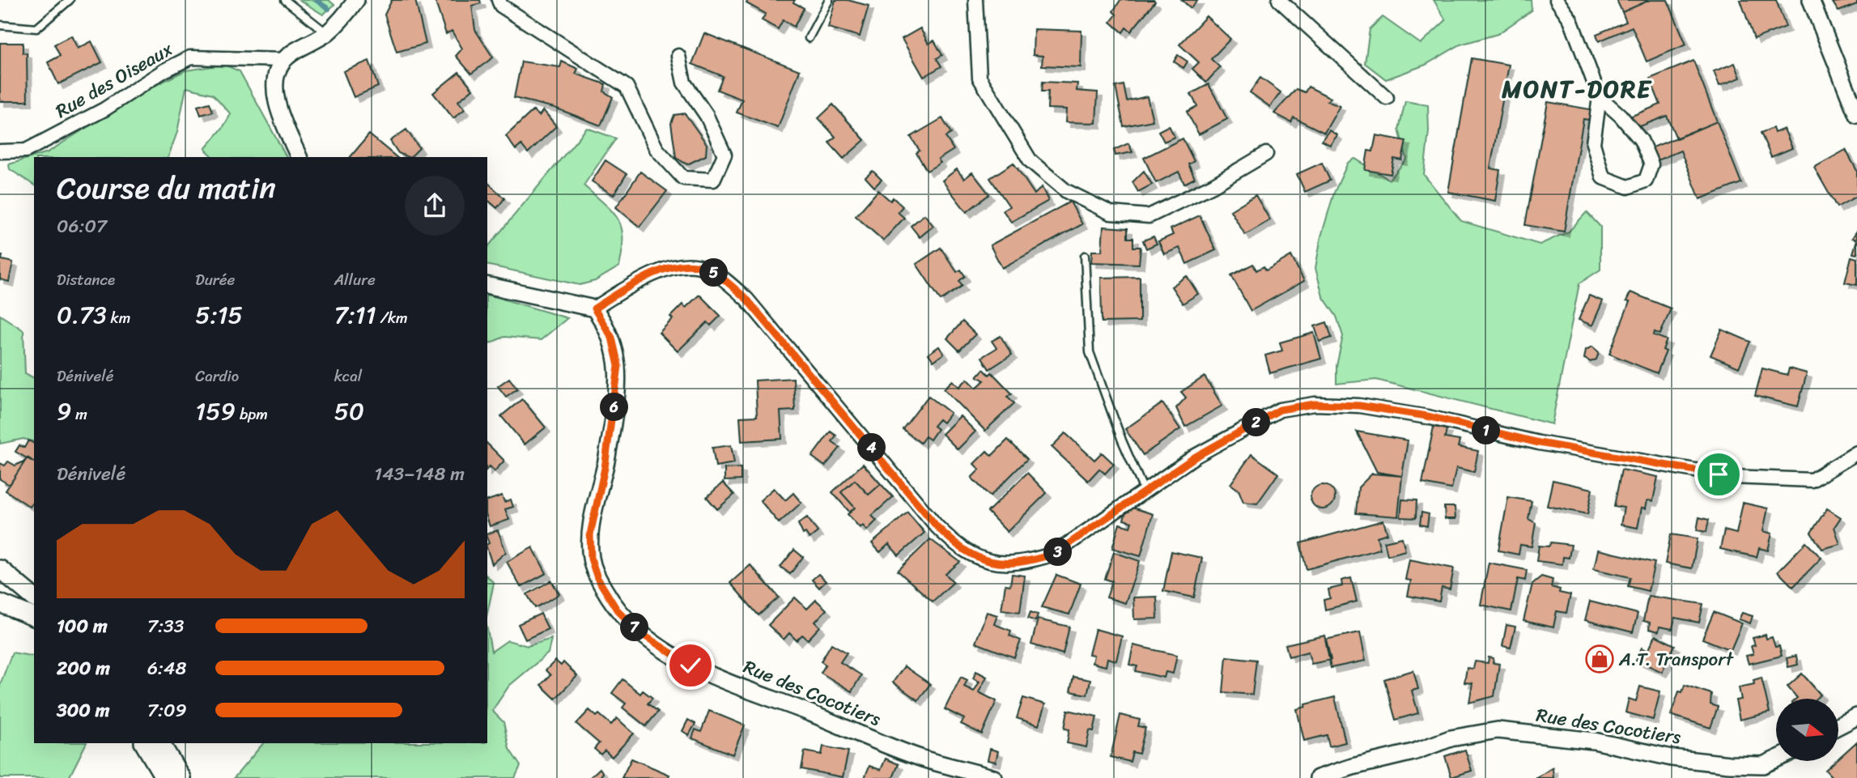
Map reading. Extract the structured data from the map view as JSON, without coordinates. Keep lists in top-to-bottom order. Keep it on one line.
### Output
{"streets":{"street":["Rue des Oiseaux","Rue des Cocotiers"]},"districts":["MONT-DORE"],"places":{"shop":["A.T. Transport"]},"north":"right","page":{"heading":["Course du matin","06:07"],"stats":[["Distance","0.73 km"],["Durée","5:15"],["Allure","7:11 /km"],["Dénivelé","9 m"],["Cardio","159 bpm"],["kcal","50"]],"pins":["5","6","2","1","4","3","7"],"chart":["Dénivelé","143–148 m"],"list":[{"name":"100 m","note":"7:33"},{"name":"200 m","note":"6:48"},{"name":"300 m","note":"7:09"}]}}
